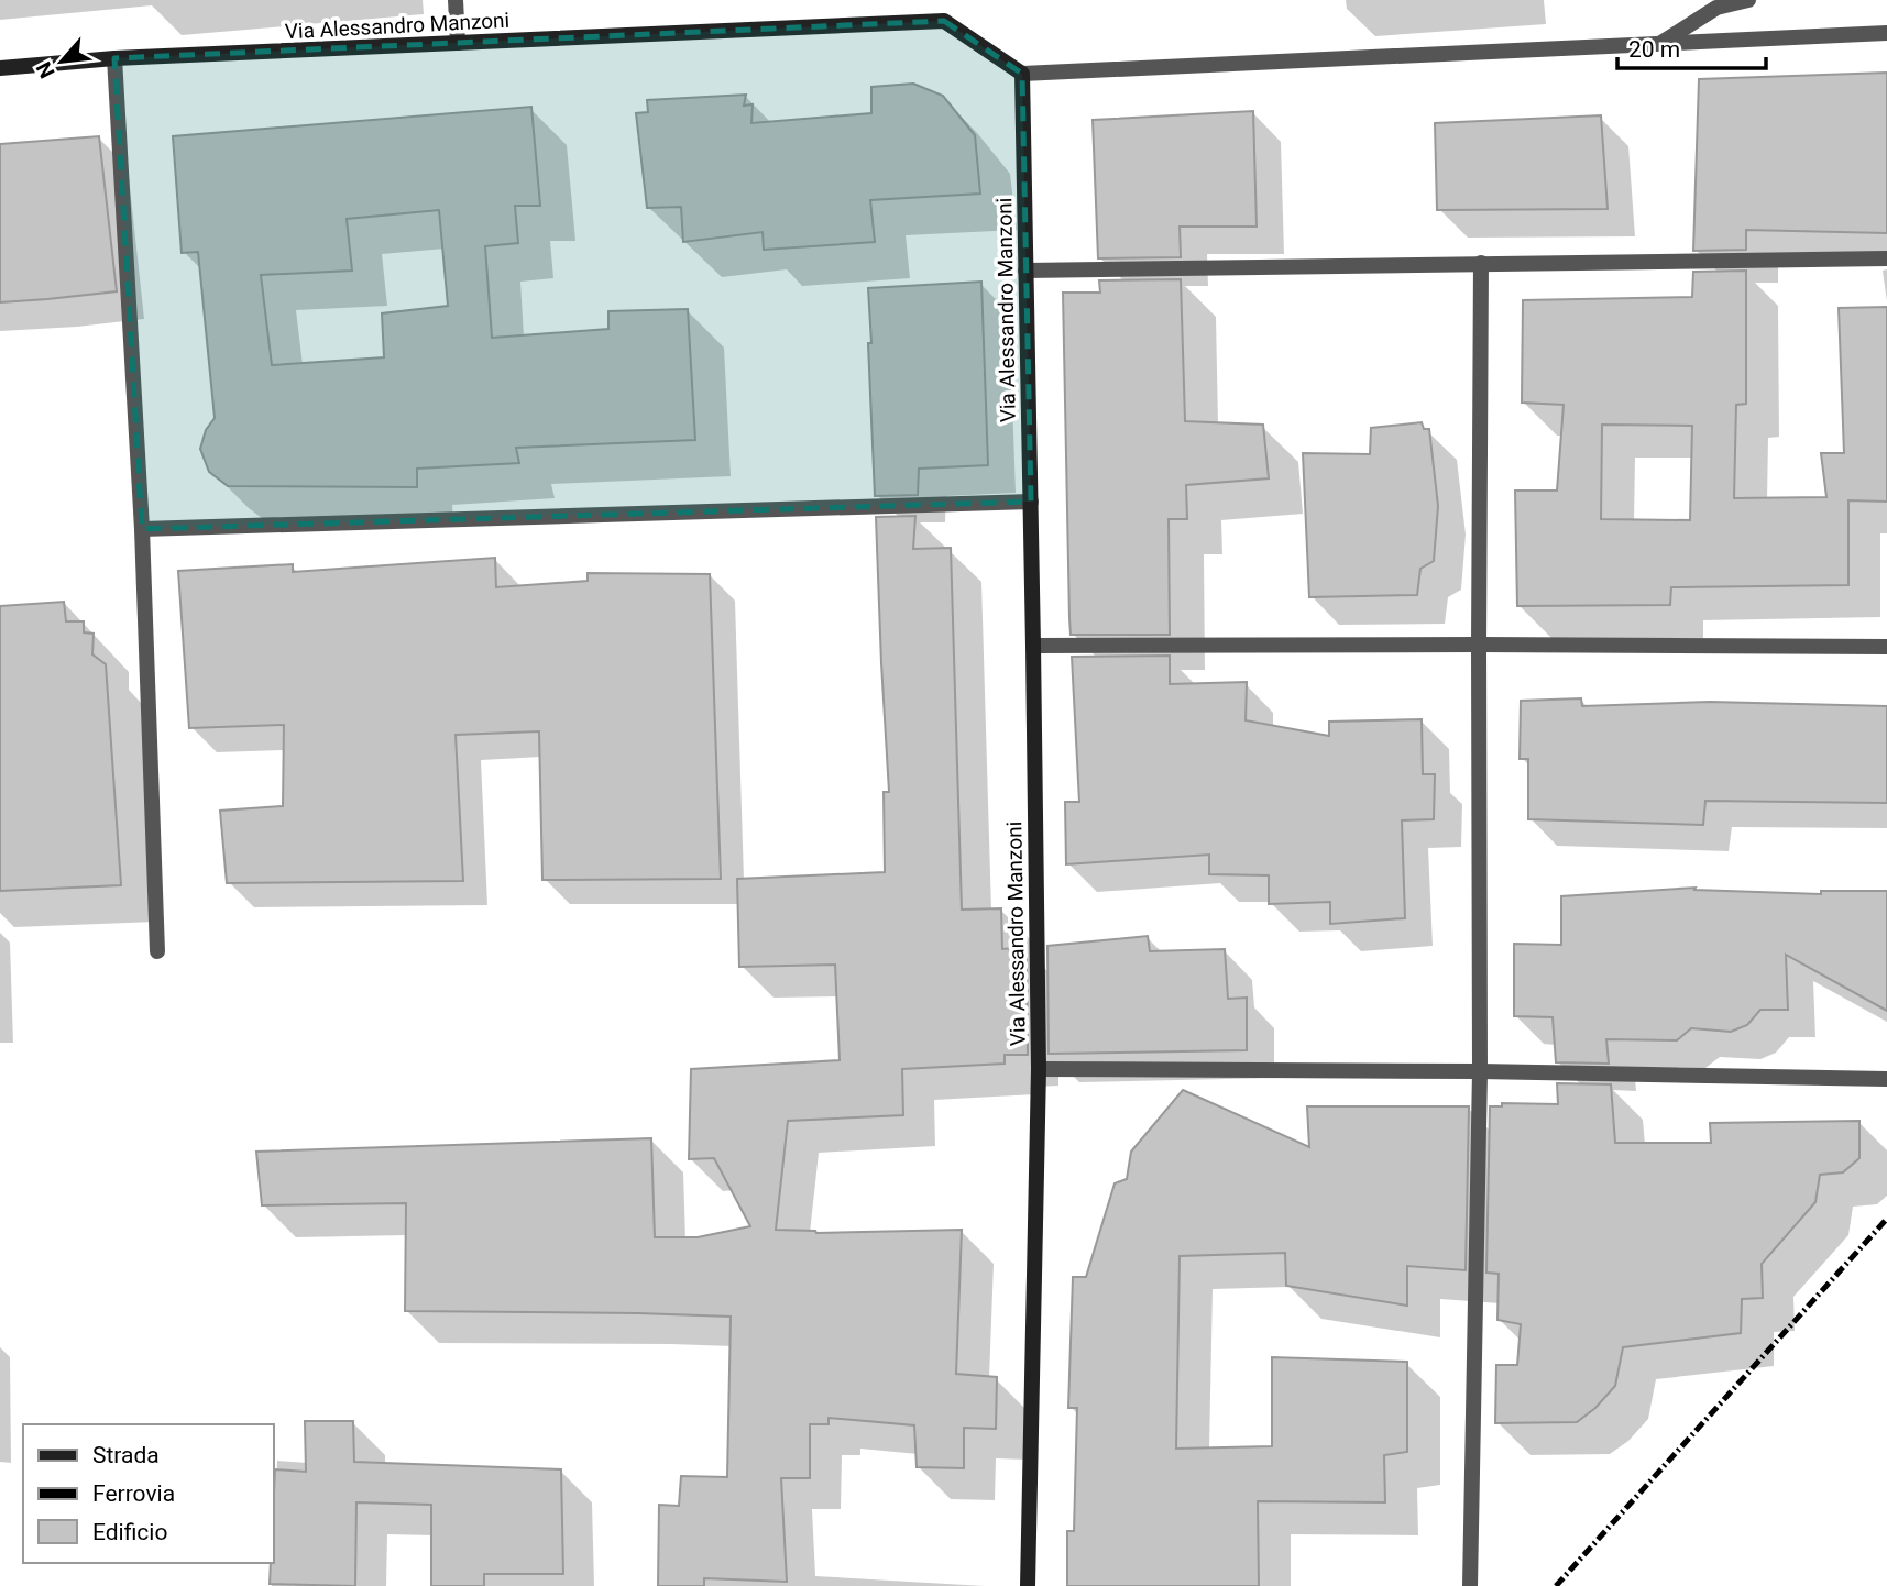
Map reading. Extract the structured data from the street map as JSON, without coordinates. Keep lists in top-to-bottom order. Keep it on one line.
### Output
{"streets":{"main road":["Via Alessandro Manzoni"]},"legend":["Strada","Ferrovia","Edificio"],"scale_bar":"20 m","north":"bottom left"}
